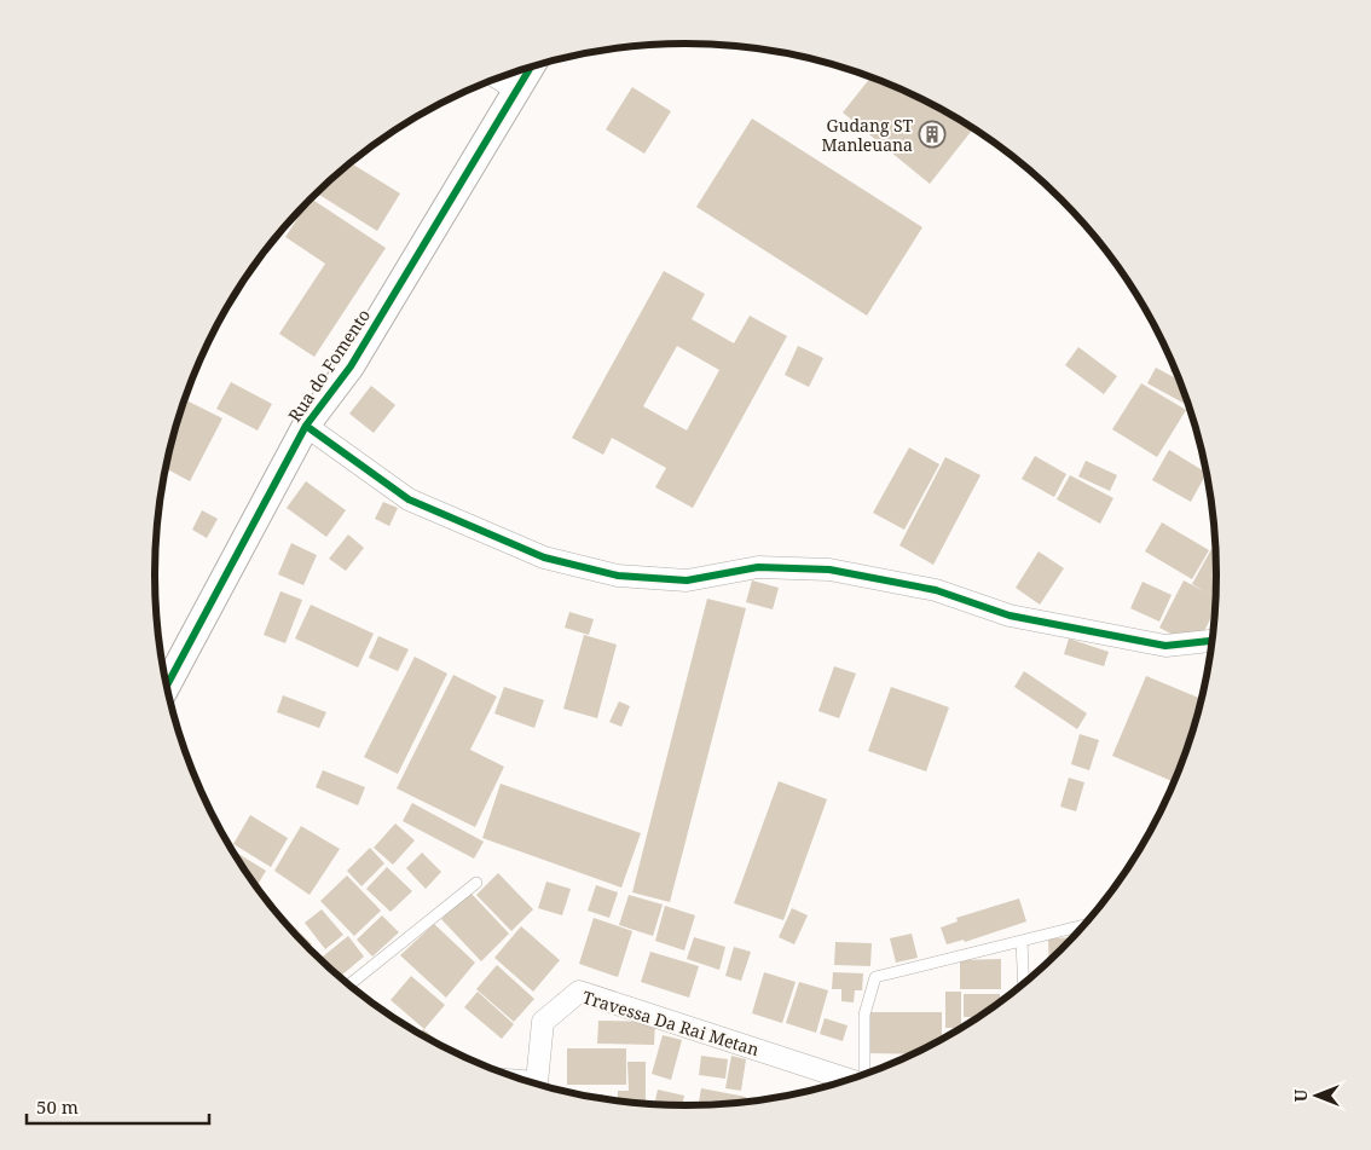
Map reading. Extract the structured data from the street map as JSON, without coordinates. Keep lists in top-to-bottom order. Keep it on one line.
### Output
{"streets":{"street":["Rua do Fomento","Travessa Da Rai Metan"]},"places":{"building":["Gudang ST Manleuana"]},"scale_bar":"50 m","north":"left"}
